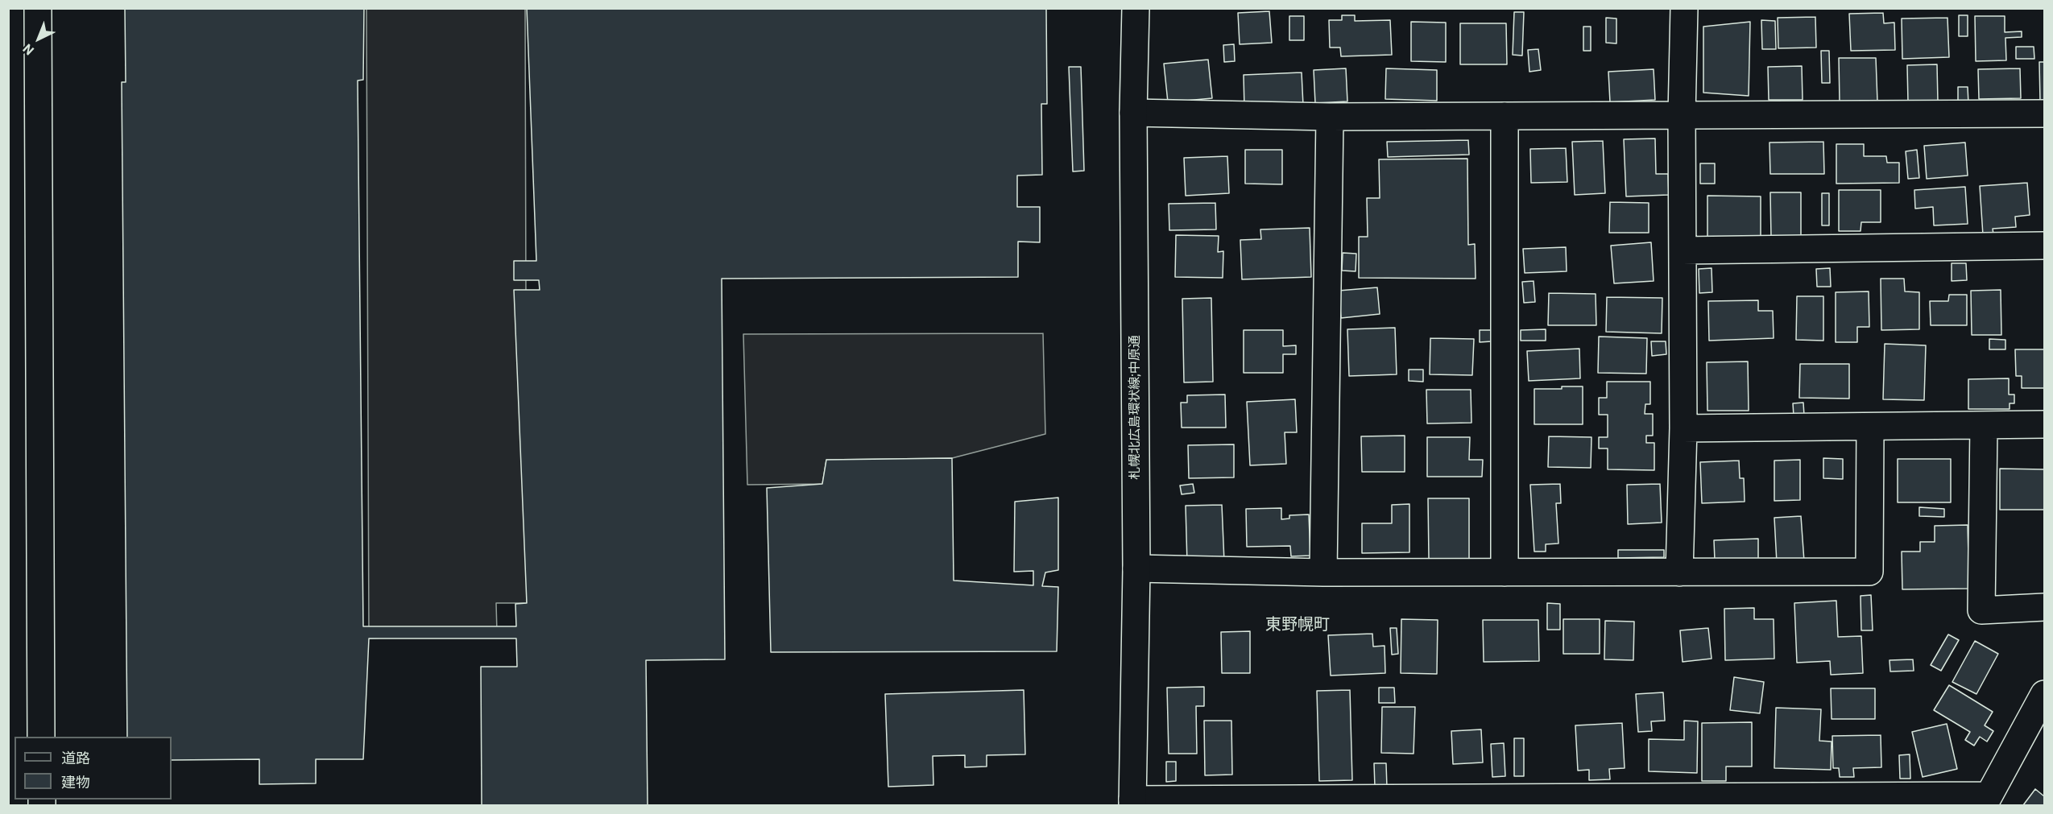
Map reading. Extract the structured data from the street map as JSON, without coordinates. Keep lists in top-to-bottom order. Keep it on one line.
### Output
{"streets":{"street":["札幌北広島環状線;中原通"]},"districts":["東野幌町"],"legend":["道路","建物"],"north":"bottom left"}
